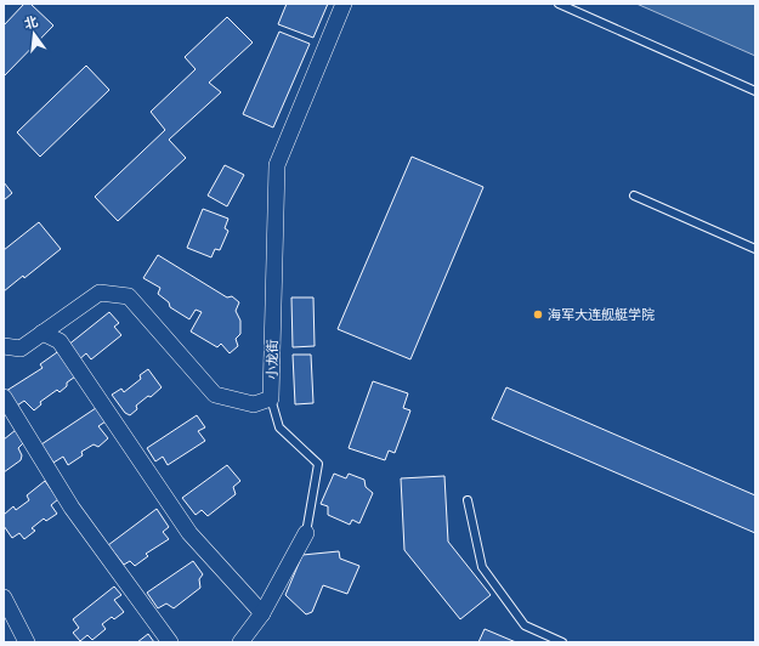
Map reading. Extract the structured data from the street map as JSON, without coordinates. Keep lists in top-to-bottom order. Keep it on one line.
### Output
{"streets":{"street":["小龙街"]},"places":["海军大连舰艇学院"],"north":"top"}
